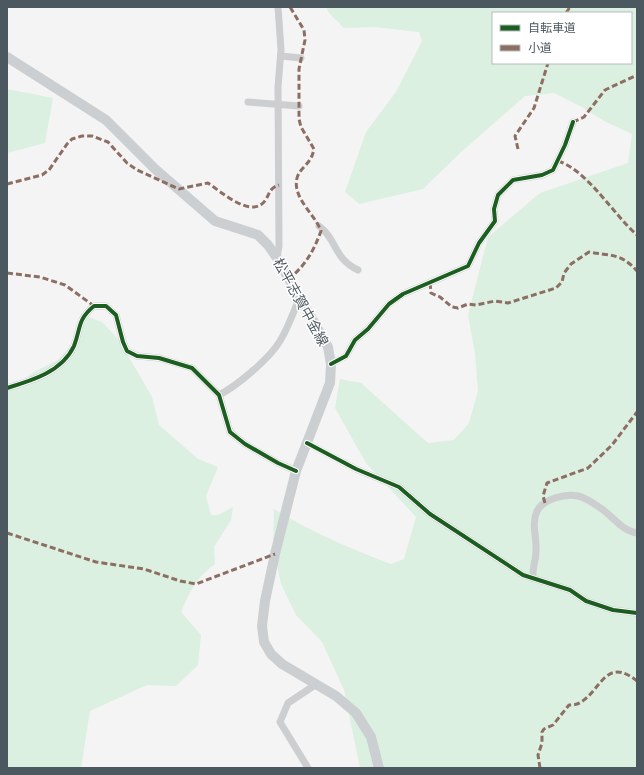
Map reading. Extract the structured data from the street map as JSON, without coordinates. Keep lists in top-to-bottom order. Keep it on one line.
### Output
{"streets":{"main road":["松平志賀中金線"]},"legend":["自転車道","小道"]}
